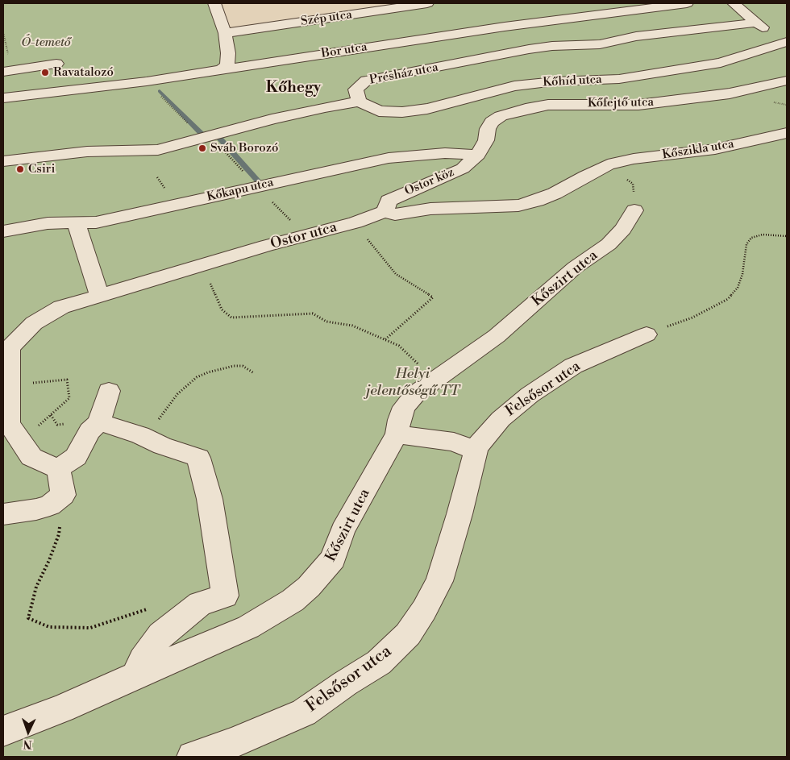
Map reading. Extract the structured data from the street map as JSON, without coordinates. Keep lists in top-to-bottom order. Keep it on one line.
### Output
{"streets":{"street":["Szép utca","Bor utca","Présház utca","Kőhíd utca","Kőfejtő utca","Kőszikla utca","Ostor köz","Kőkapu utca","Ostor utca","Kőszirt utca","Felsősor utca"]},"crossings":[["Présház utca","Kőhíd utca"],["Kőfejtő utca","Ostor köz"],["Kőfejtő utca","Kőkapu utca"],["Kőszikla utca","Ostor utca"],["Ostor köz","Kőkapu utca"],["Ostor köz","Ostor utca"]],"districts":["Kőhegy"],"parks":["Ó-temető","Helyi jelentőségű TT"],"places":["Ravatalozó","Sváb Borozó","Csiri"],"north":"bottom"}
